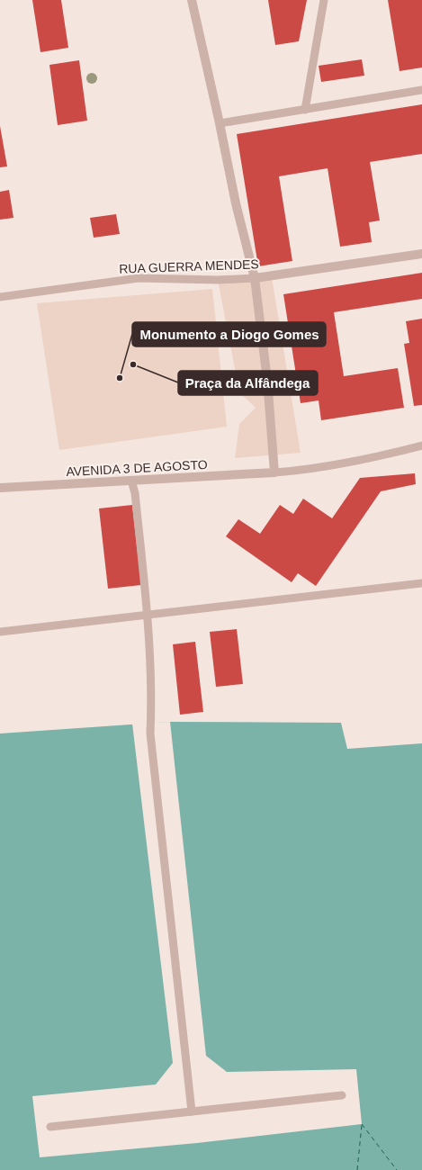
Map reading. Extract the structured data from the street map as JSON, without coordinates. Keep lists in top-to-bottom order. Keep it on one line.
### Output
{"streets":{"street":["RUA GUERRA MENDES","AVENIDA 3 DE AGOSTO"]},"places":["Praça da Alfândega","Monumento a Diogo Gomes"]}
